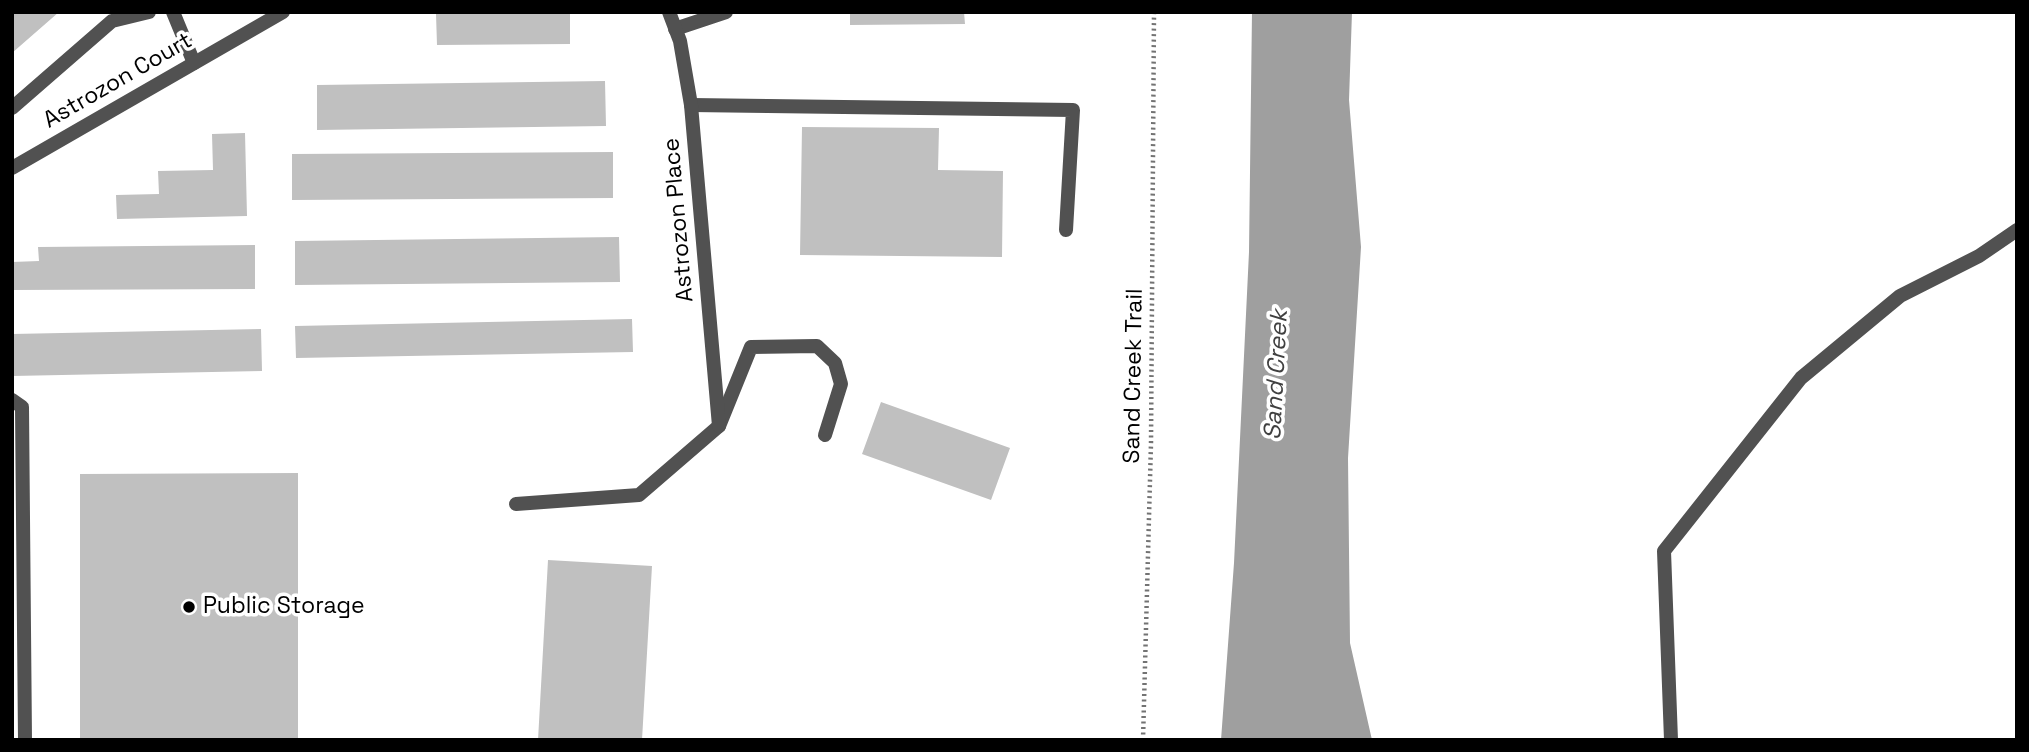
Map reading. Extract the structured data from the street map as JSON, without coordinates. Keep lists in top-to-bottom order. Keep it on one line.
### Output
{"streets":{"street":["Astrozon Court","Astrozon Place"],"path":["Sand Creek Trail"]},"water":["Sand Creek"],"places":["Public Storage"]}
